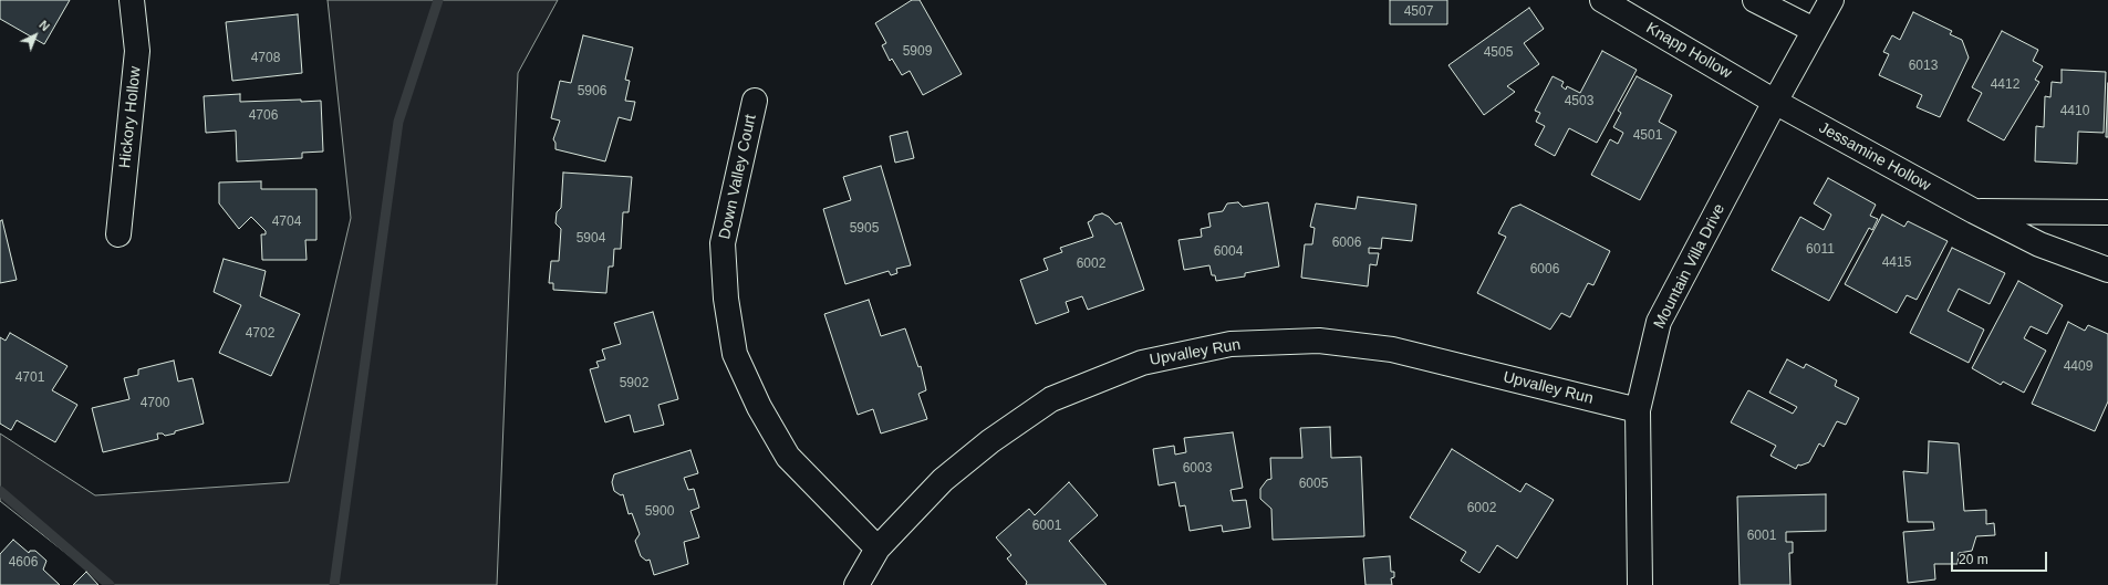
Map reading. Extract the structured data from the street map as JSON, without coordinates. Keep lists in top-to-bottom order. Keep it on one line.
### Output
{"streets":{"street":["Knapp Hollow","Hickory Hollow","Jessamine Hollow","Down Valley Court","Mountain Villa Drive","Upvalley Run"]},"crossings":[["Knapp Hollow","Jessamine Hollow"],["Knapp Hollow","Mountain Villa Drive"],["Jessamine Hollow","Mountain Villa Drive"],["Down Valley Court","Upvalley Run"],["Mountain Villa Drive","Upvalley Run"]],"house_numbers":["4507","5909","4505","4708","6013","4412","5906","4503","4410","4706","4501","4704","5905","5904","6006","6011","6004","4415","6002","6006","4702","4409","4701","5902","4700","6003","6005","6002","5900","6001","6001","4606"],"scale_bar":"20 m","north":"top right"}
